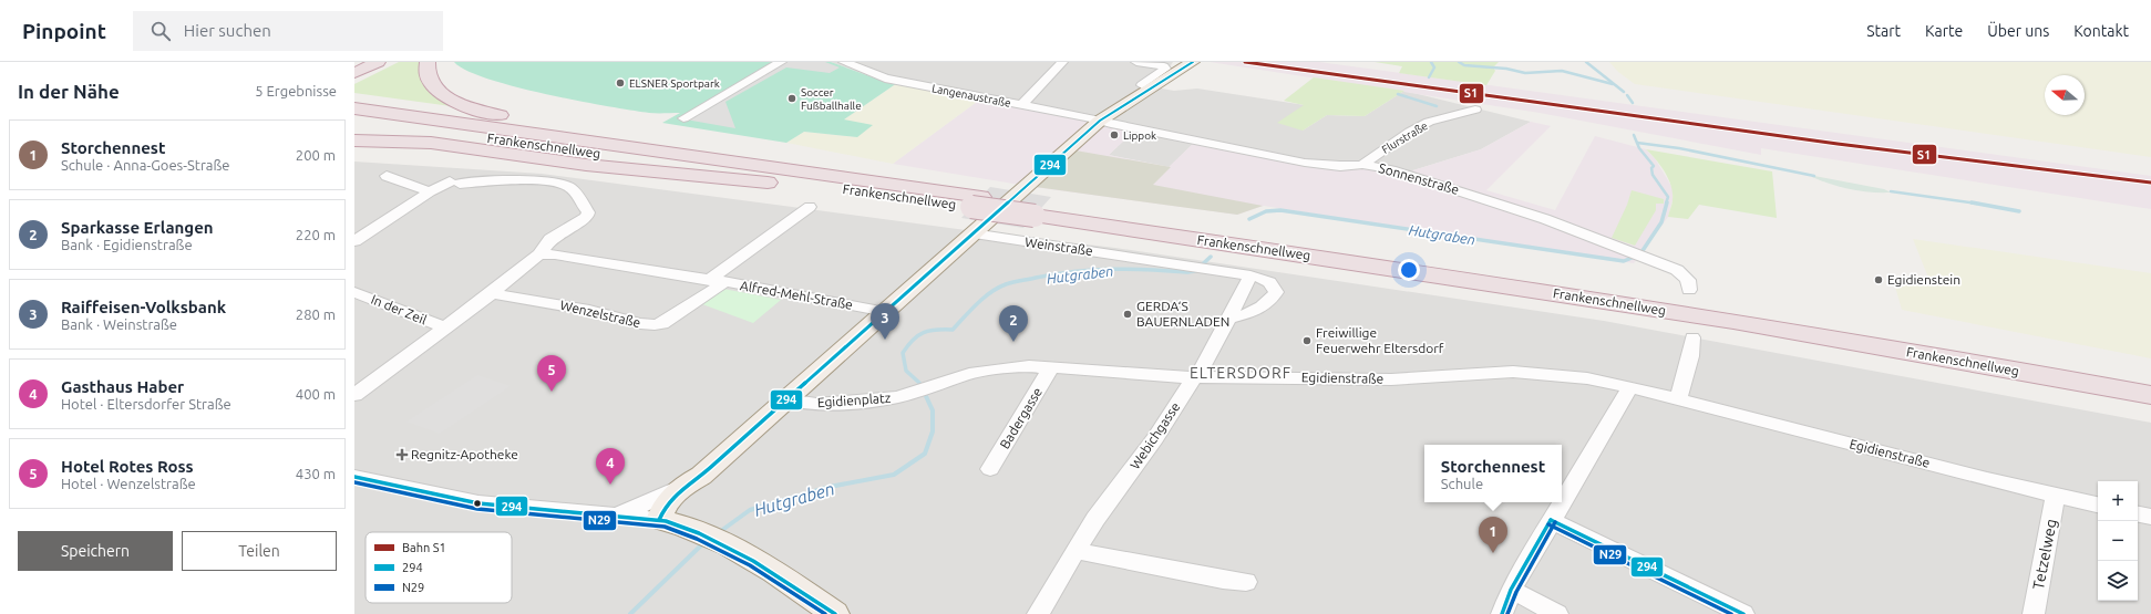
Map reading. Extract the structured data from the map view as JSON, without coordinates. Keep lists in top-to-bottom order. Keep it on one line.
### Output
{"streets":{"highway":["Frankenschnellweg"],"street":["Langenaustraße","Flurstraße","Sonnenstraße","Weinstraße","Alfred-Mehl-Straße","In der Zeil","Wenzelstraße","Egidienstraße","Egidienplatz","Badergasse","Webichgasse","Tetzelweg"]},"crossings":[["Langenaustraße","Sonnenstraße"],["Flurstraße","Sonnenstraße"],["Weinstraße","Webichgasse"],["Alfred-Mehl-Straße","Wenzelstraße"],["Egidienstraße","Egidienplatz"],["Egidienstraße","Badergasse"],["Egidienstraße","Webichgasse"],["Egidienstraße","Tetzelweg"]],"districts":["ELTERSDORF"],"water":["Hutgraben"],"places":{"other":["ELSNER Sportpark","Soccer Fußballhalle","Lippok","Egidienstein","GERDA‘S BAUERNLADEN","Freiwillige Feuerwehr Eltersdorf"],"health":["Regnitz-Apotheke"]},"lines":["rail line S1","transit line 294","transit line N29"],"legend":["Bahn S1","294","N29"],"north":"left","page":{"header":"Pinpoint","search":"Hier suchen","nav":["Start","Karte","Über uns","Kontakt"],"heading":["In der Nähe","5 Ergebnisse"],"list":[{"mark":"1","name":"Storchennest","note":"Schule · Anna-Goes-Straße","value":"200 m"},{"mark":"2","name":"Sparkasse Erlangen","note":"Bank · Egidienstraße","value":"220 m"},{"mark":"3","name":"Raiffeisen-Volksbank","note":"Bank · Weinstraße","value":"280 m"},{"mark":"4","name":"Gasthaus Haber","note":"Hotel · Eltersdorfer Straße","value":"400 m"},{"mark":"5","name":"Hotel Rotes Ross","note":"Hotel · Wenzelstraße","value":"430 m"}],"pins":["3","2","5","4","1"],"popup":["Storchennest","Schule"],"map_buttons":["+","−"],"buttons":["Speichern","Teilen"]}}
